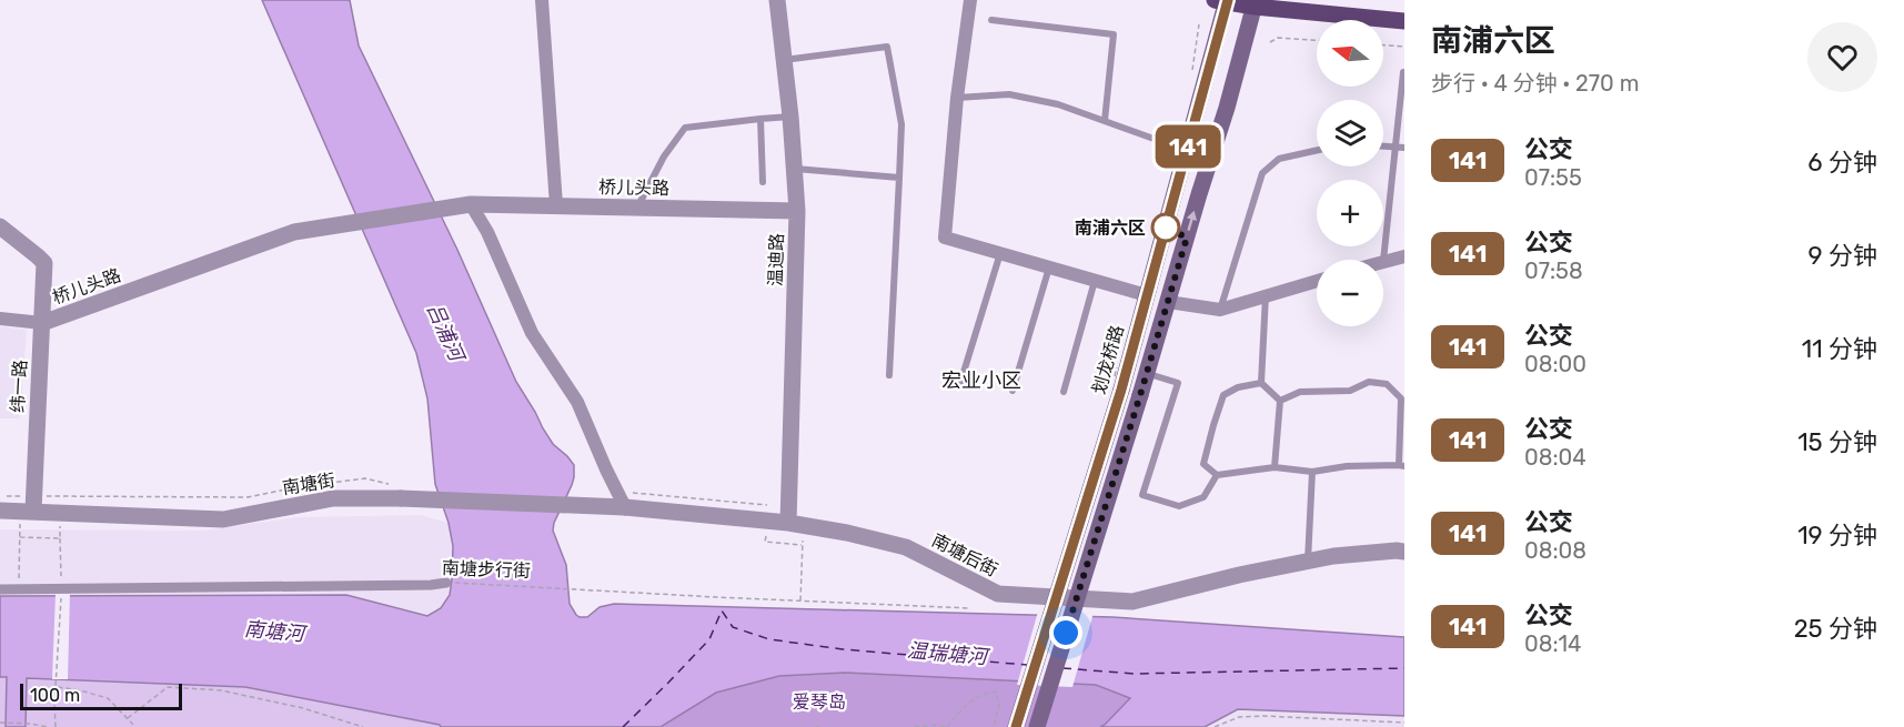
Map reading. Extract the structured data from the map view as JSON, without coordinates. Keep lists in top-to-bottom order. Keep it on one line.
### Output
{"streets":{"main road":["划龙桥路"],"street":["桥儿头路","温迪路","纬一路","南塘街","南塘后街","南塘步行街"]},"crossings":[["桥儿头路","温迪路"],["桥儿头路","纬一路"],["温迪路","南塘后街"],["纬一路","南塘街"],["南塘街","南塘后街"]],"districts":["宏业小区"],"water":["吕浦河","南塘河","温瑞塘河"],"parks":["爱琴岛"],"places":["南浦六区"],"lines":["bus line 141"],"scale_bar":"100 m","north":"left","page":{"on_map":"141","heading":["南浦六区","步行 · 4 分钟 · 270 m"],"map_buttons":["+","−"],"list":[{"mark":"141","name":"公交","note":"07:55","value":"6 分钟"},{"mark":"141","name":"公交","note":"07:58","value":"9 分钟"},{"mark":"141","name":"公交","note":"08:00","value":"11 分钟"},{"mark":"141","name":"公交","note":"08:04","value":"15 分钟"},{"mark":"141","name":"公交","note":"08:08","value":"19 分钟"},{"mark":"141","name":"公交","note":"08:14","value":"25 分钟"}],"scale":"100 m"}}
